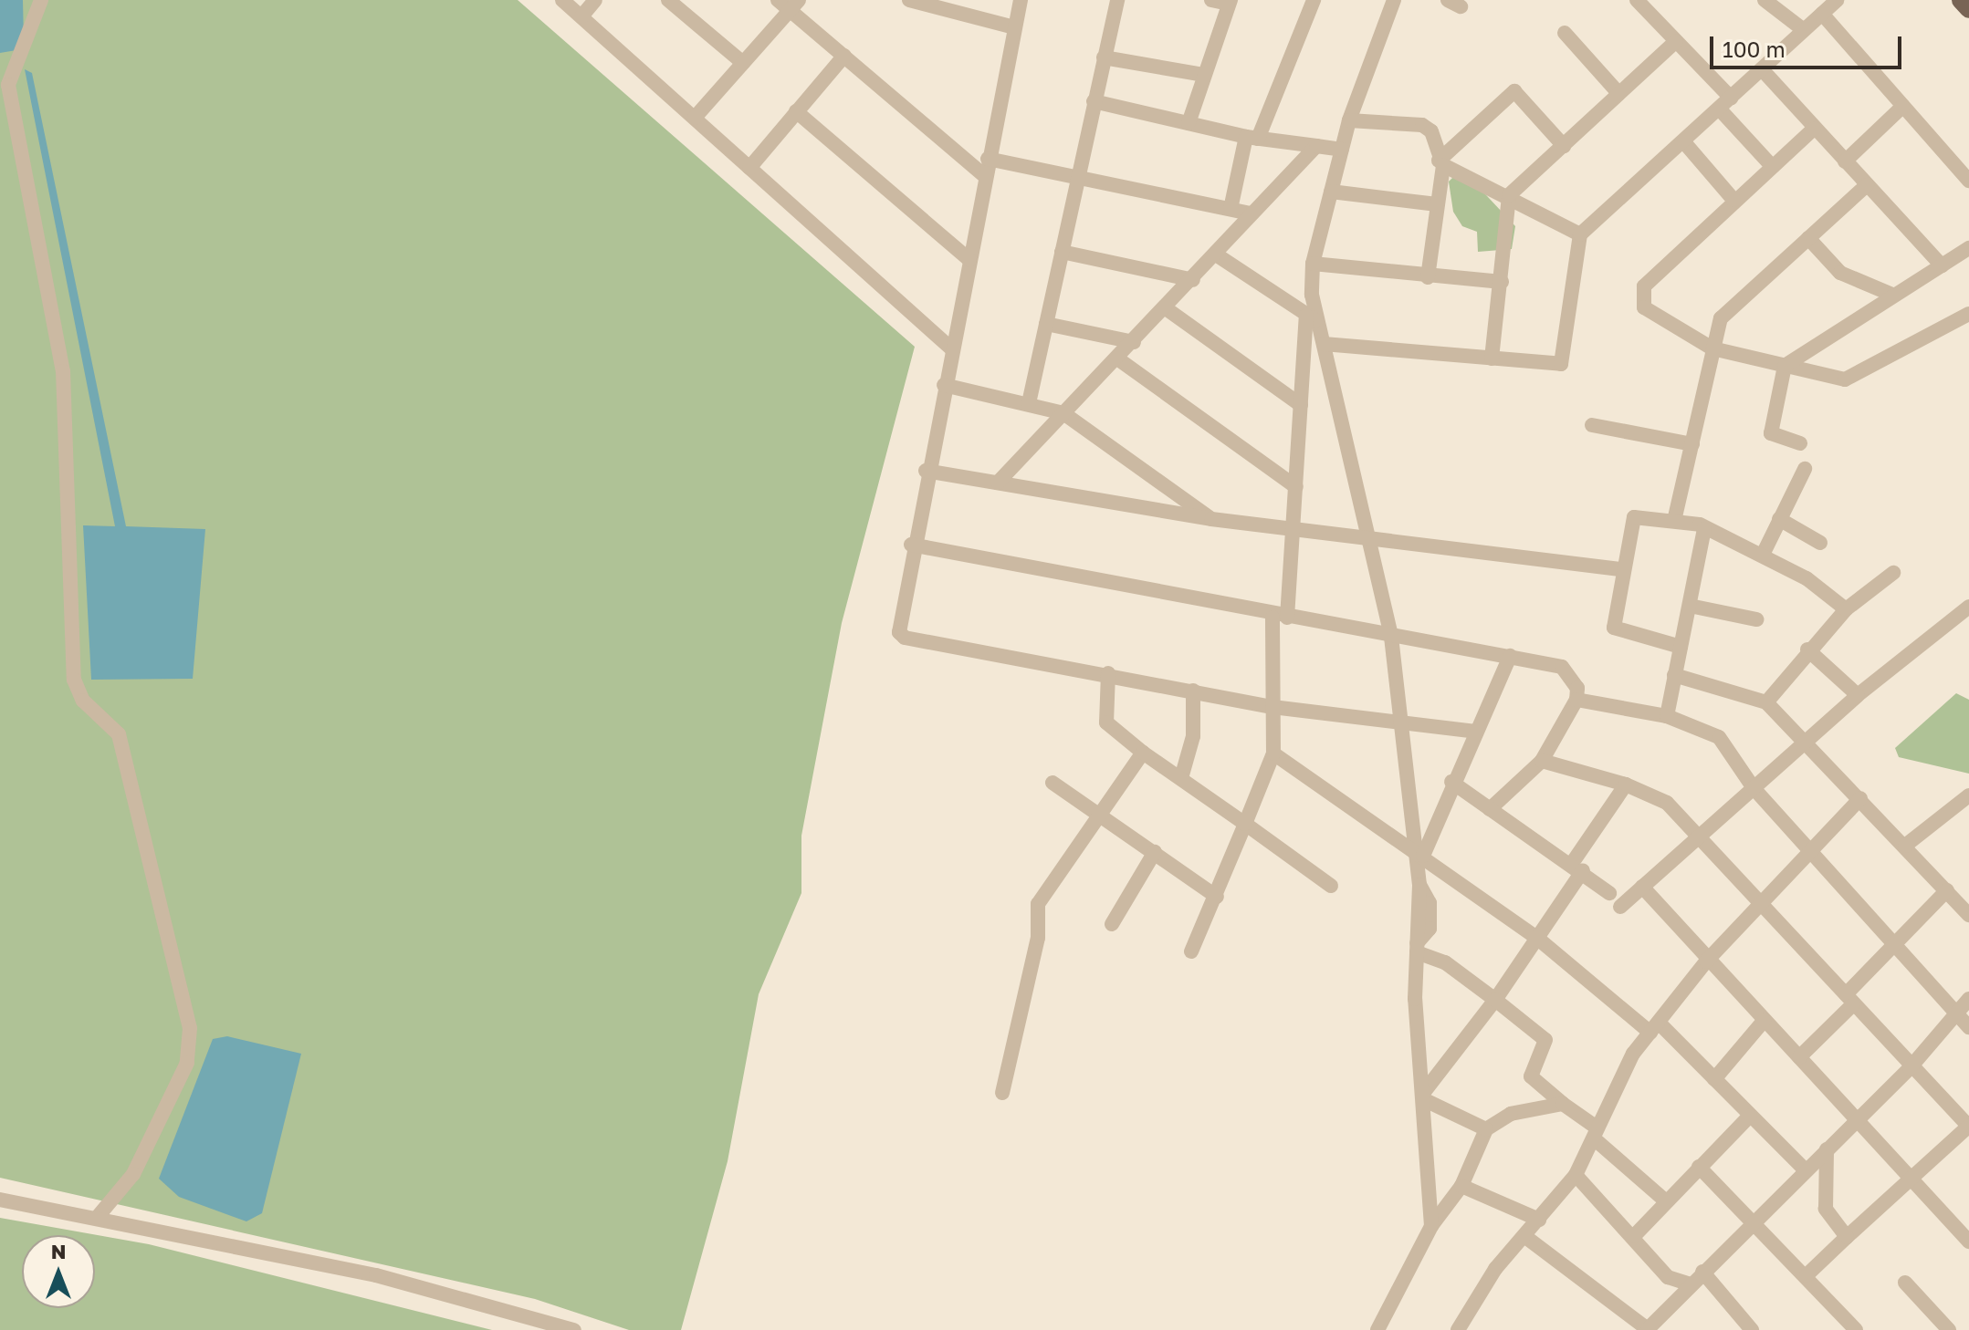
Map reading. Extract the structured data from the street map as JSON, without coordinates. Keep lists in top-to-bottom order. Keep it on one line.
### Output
{"scale_bar":"100 m","north":"top"}
